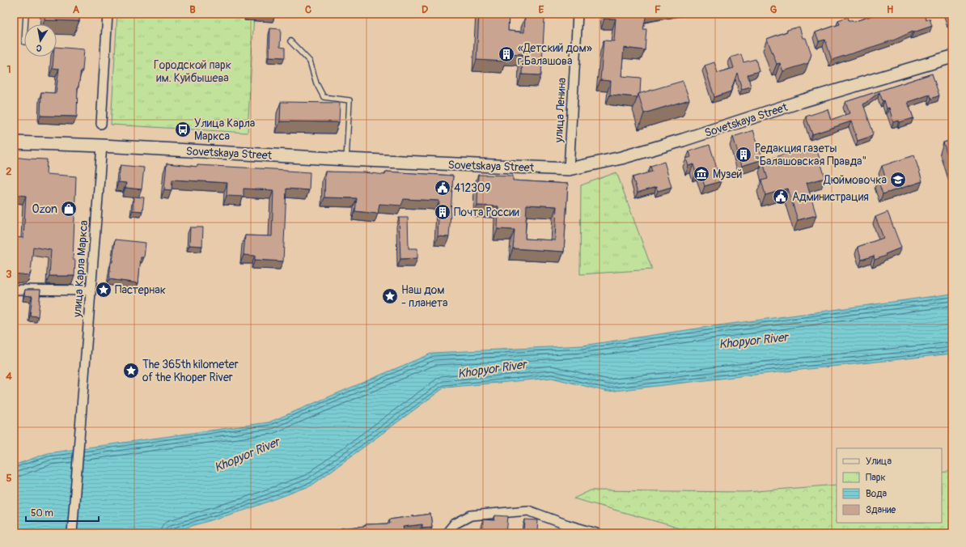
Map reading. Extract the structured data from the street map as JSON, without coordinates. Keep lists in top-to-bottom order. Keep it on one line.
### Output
{"streets":{"street":["улица Ленина","Sovetskaya Street","улица Карла Маркса"]},"crossings":[["улица Ленина","Sovetskaya Street"],["Sovetskaya Street","улица Карла Маркса"]],"water":["Khopyor River"],"parks":["Городской парк им. Куйбышева"],"places":{"building":["«Детский дом» г.Балашова","Редакция газеты \"Балашовская Правда\"","Почта России"],"bus stop":["Улица Карла Маркса"],"museum":["Музей"],"school or university":["Дюймовочка"],"public building":["412309","Администрация"],"shop":["Ozon"],"place":["Пастернак","Наш дом - планета","The 365th kilometer of the Khoper River"]},"legend":["Улица","Парк","Вода","Здание"],"scale_bar":"50 m","north":"bottom","grid":{"columns":["A","B","C","D","E","F","G","H"],"rows":["1","2","3","4","5"]}}
